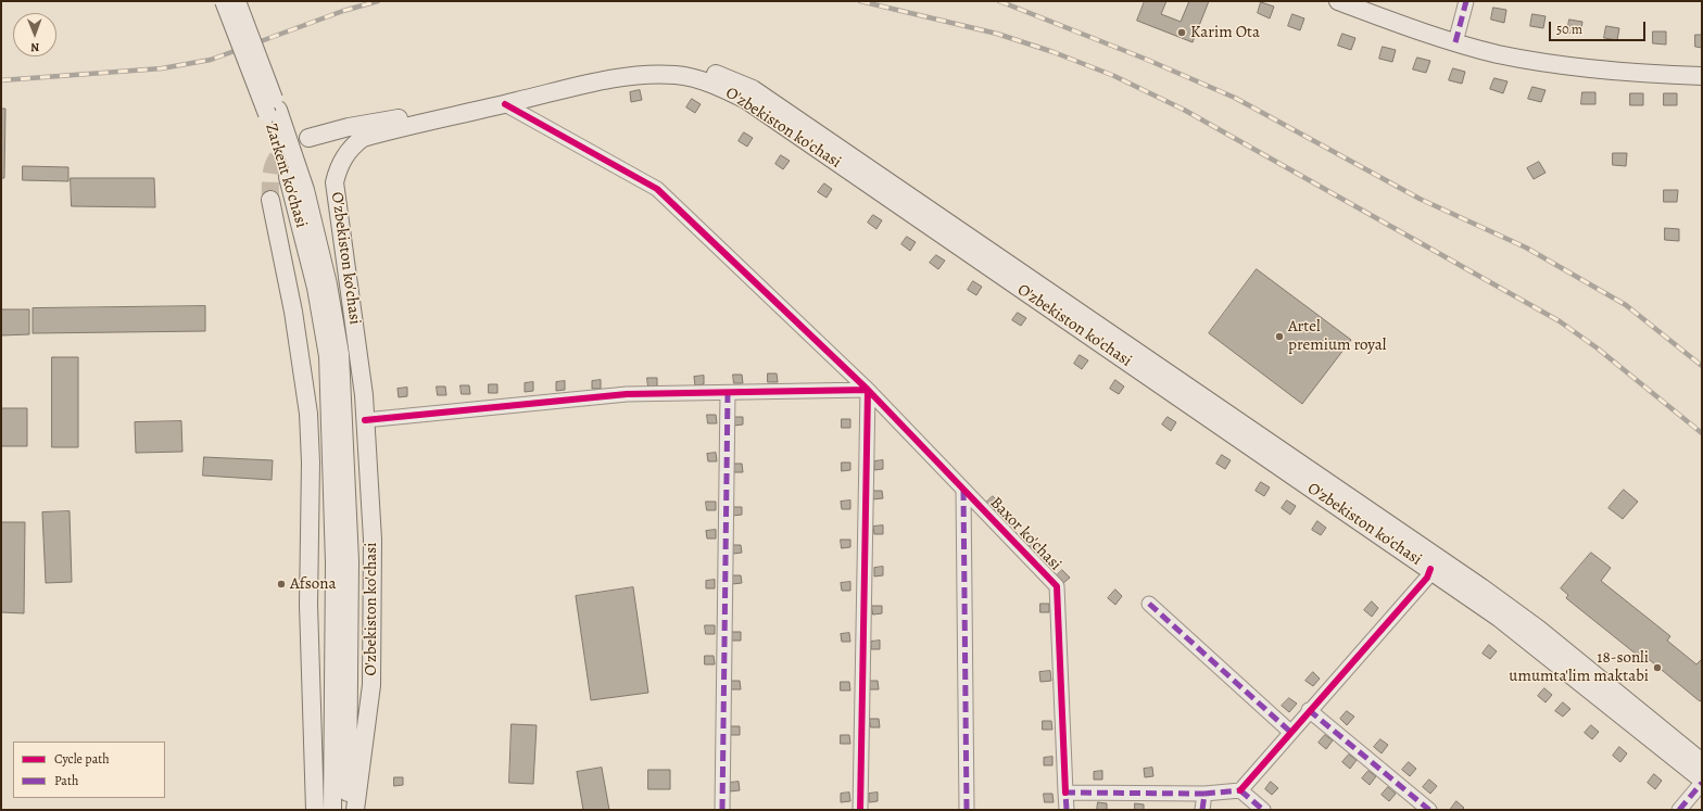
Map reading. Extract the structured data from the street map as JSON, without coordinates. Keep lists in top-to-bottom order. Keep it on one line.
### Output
{"streets":{"main road":["O'zbekiston ko'chasi","Zarkent ko'chasi"],"street":["Baxor ko'chasi"]},"crossings":[["O'zbekiston ko'chasi","Zarkent ko'chasi"],["O'zbekiston ko'chasi","Baxor ko'chasi"]],"places":["Karim Ota","Artel premium royal","Afsona","18-sonli umumta'lim maktabi"],"legend":["Cycle path","Path"],"scale_bar":"50 m","north":"bottom"}
